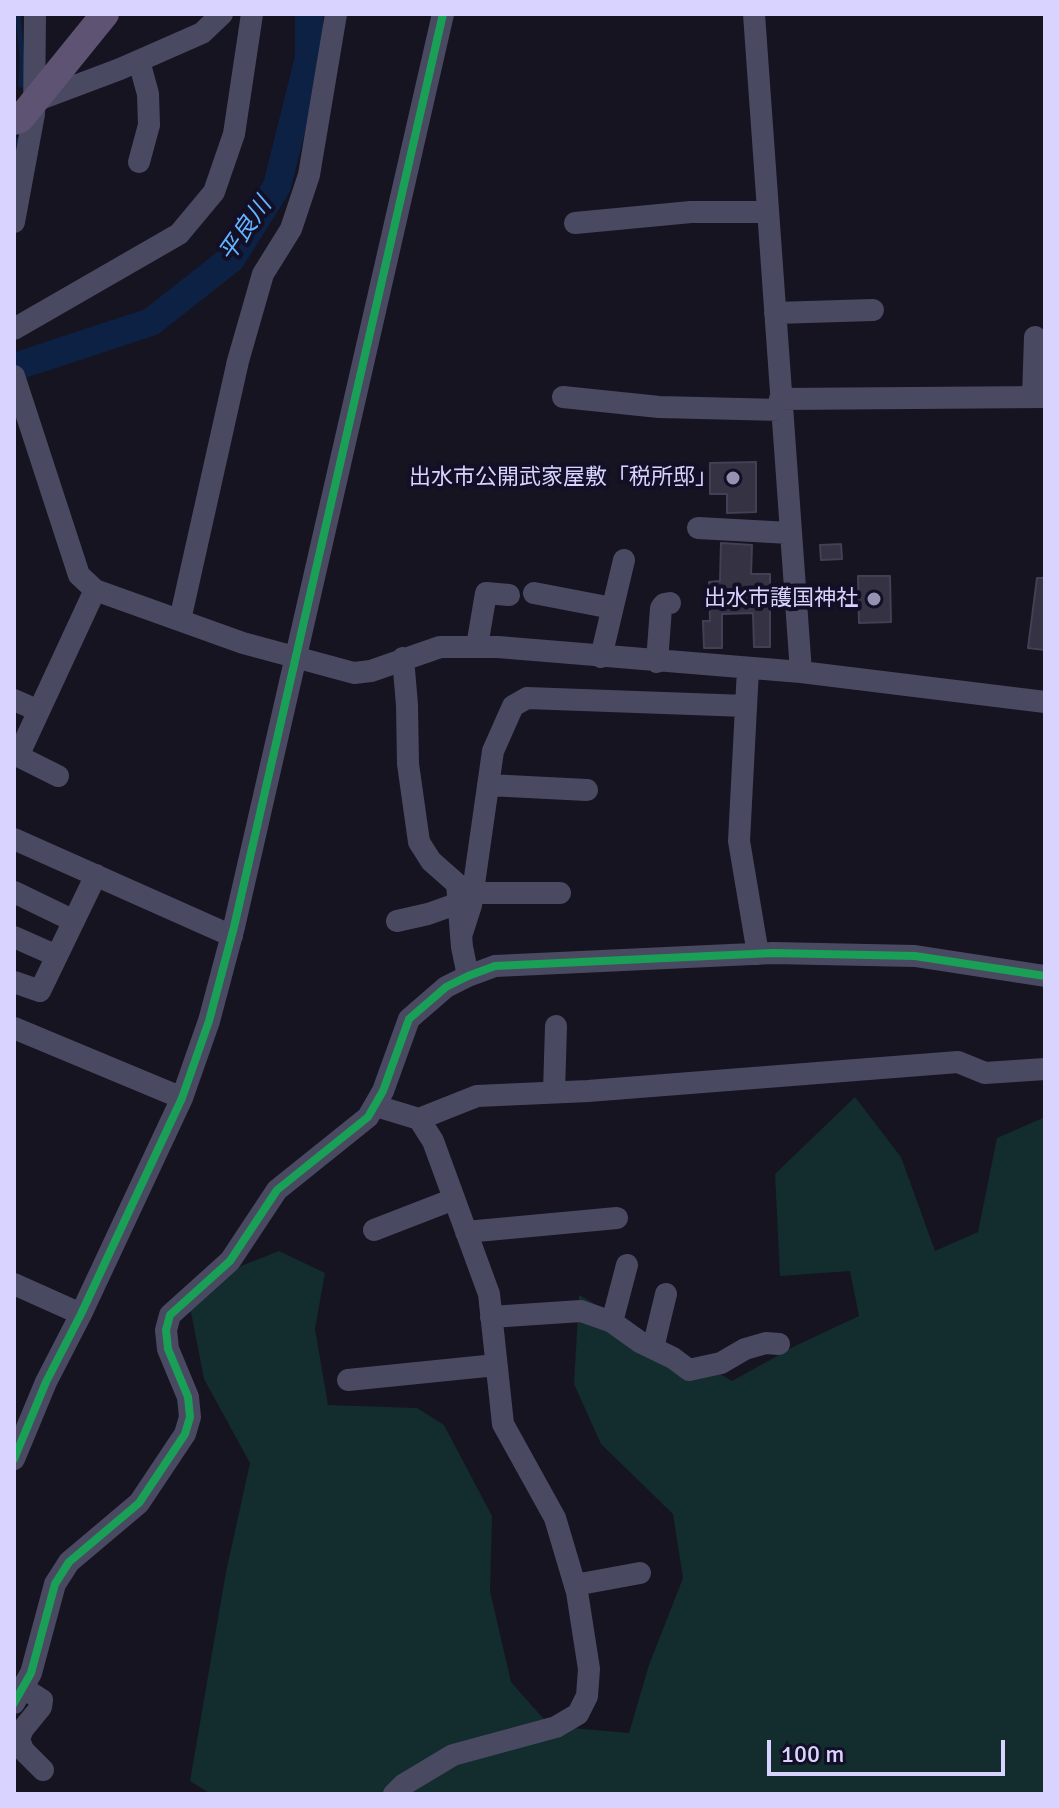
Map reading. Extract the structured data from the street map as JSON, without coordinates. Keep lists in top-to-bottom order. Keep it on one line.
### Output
{"water":["平良川"],"places":["出水市公開武家屋敷「税所邸」","出水市護国神社"],"scale_bar":"100 m"}
